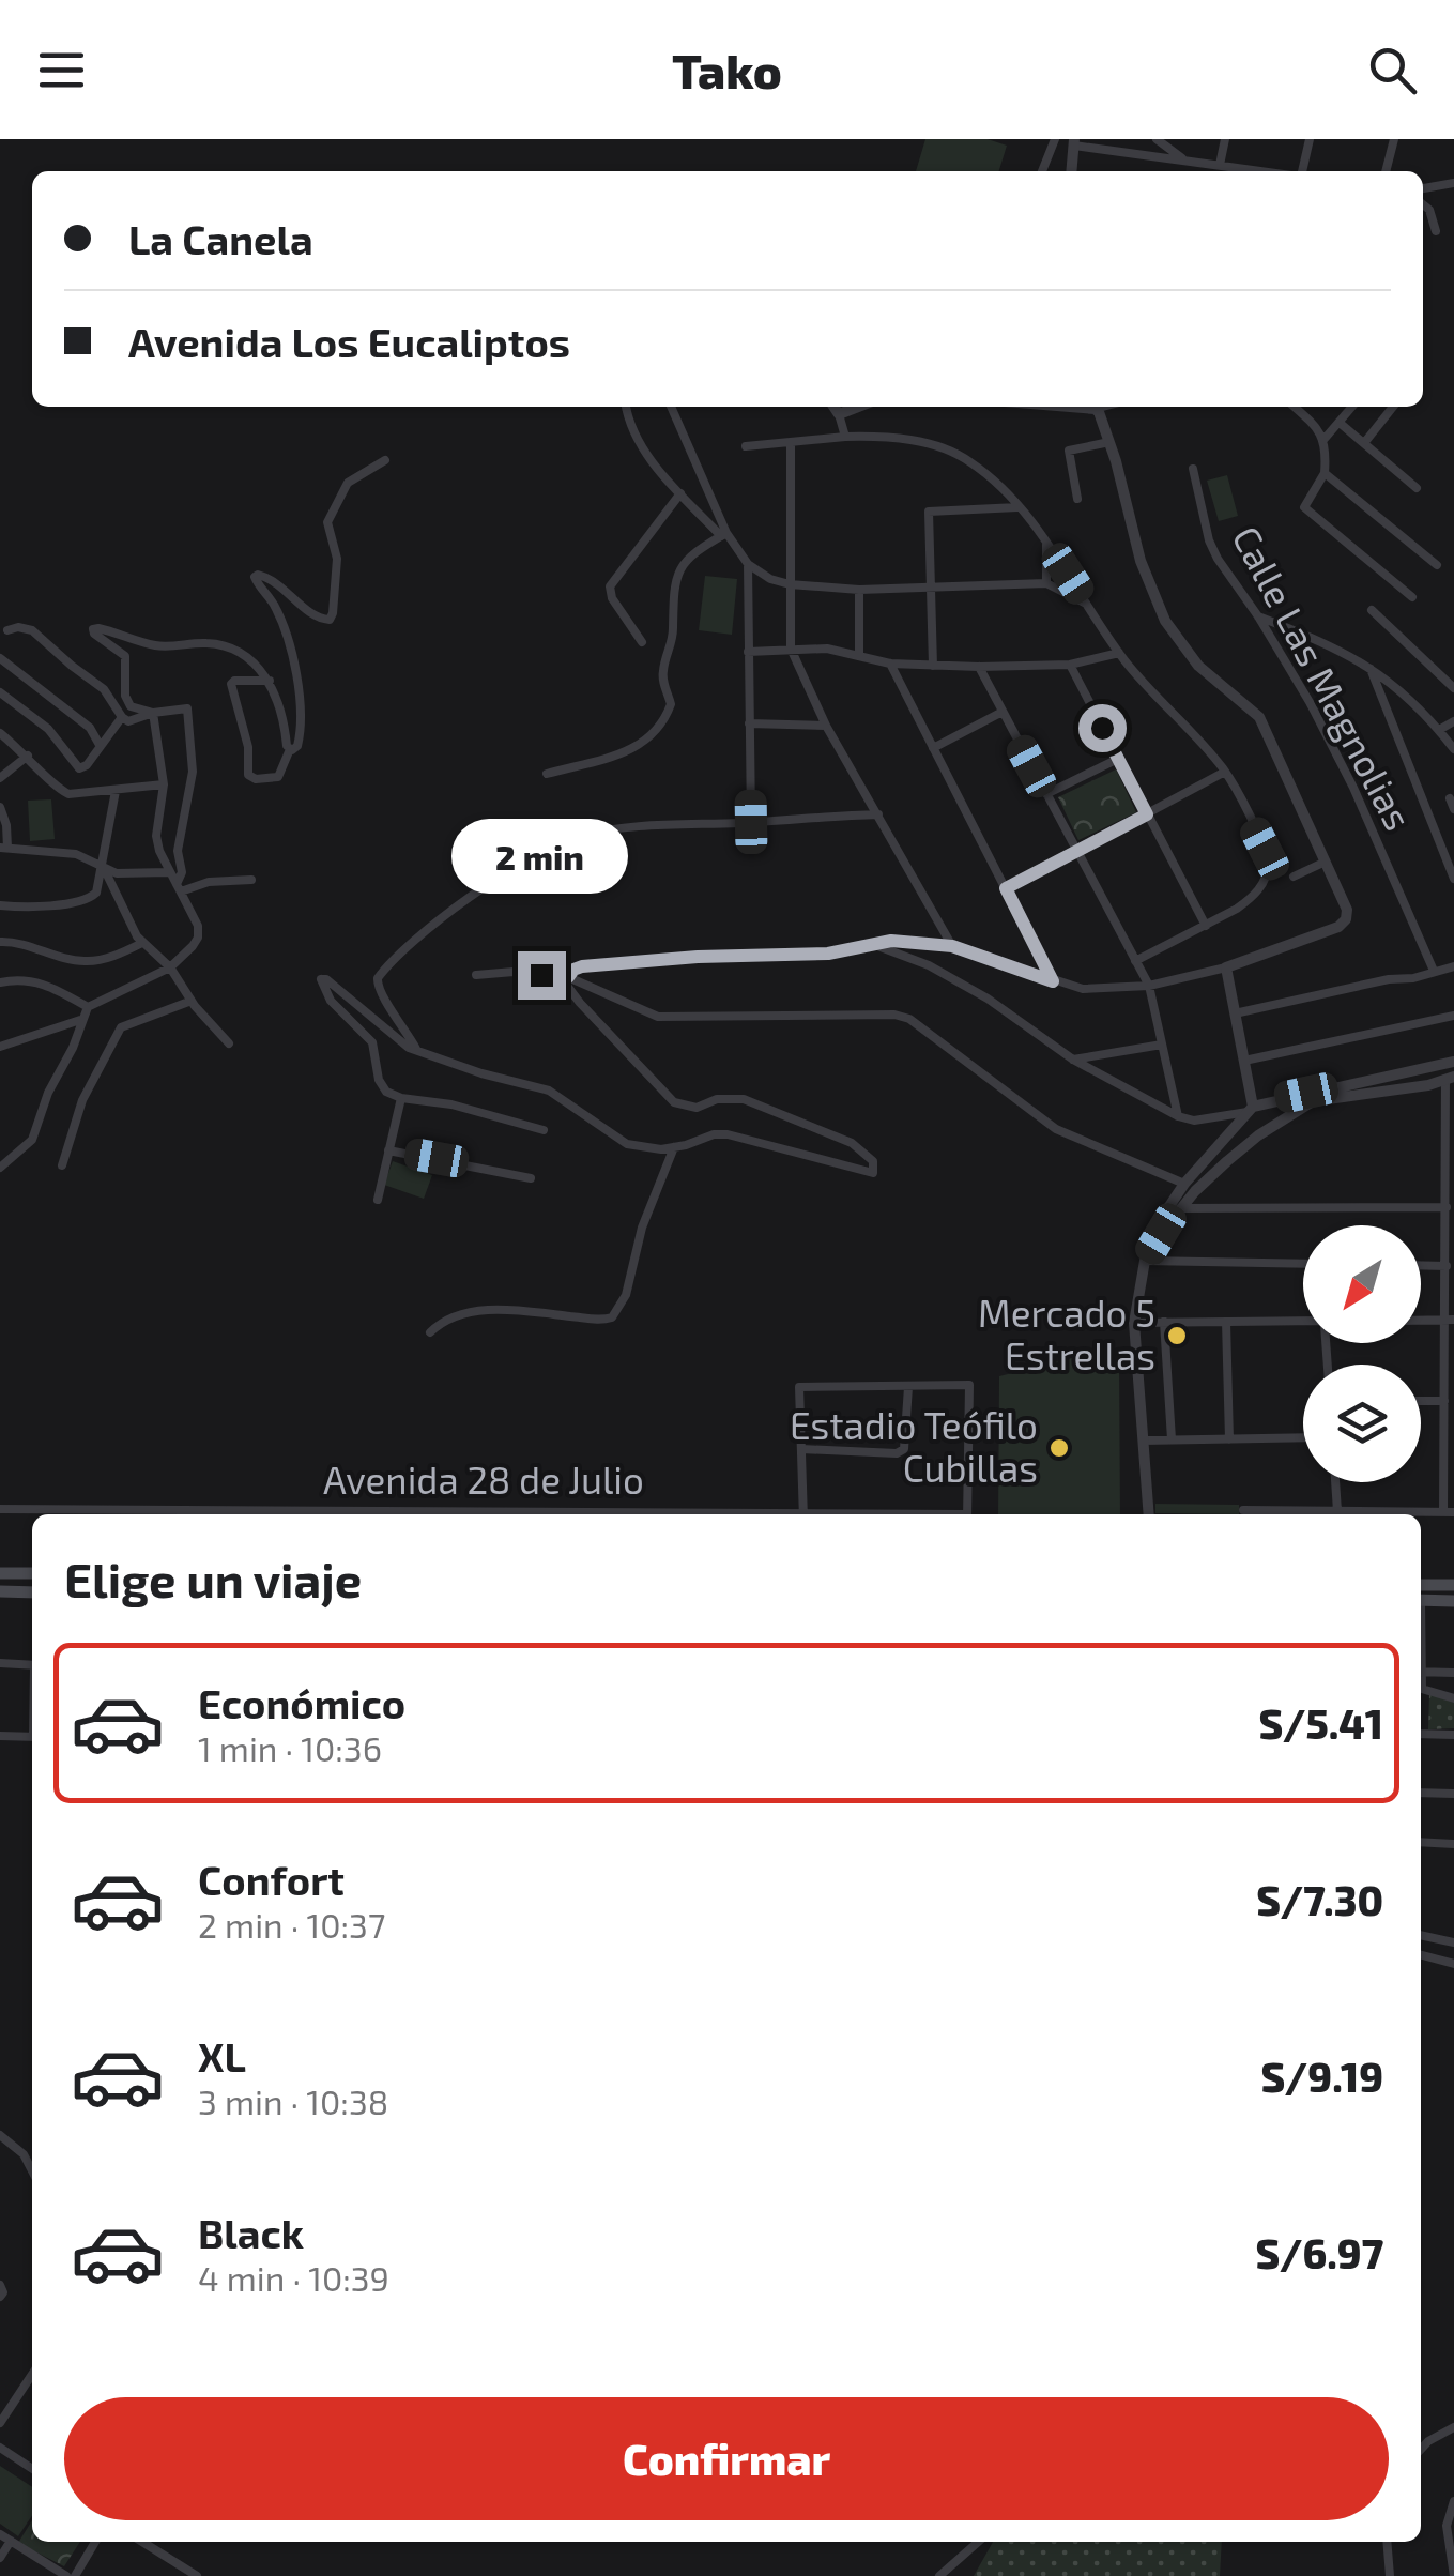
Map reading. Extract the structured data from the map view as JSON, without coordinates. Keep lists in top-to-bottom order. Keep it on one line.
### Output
{"streets":{"street":["Calle Las Magnolias","Avenida 28 de Julio"]},"places":["Mercado 5 Estrellas","Estadio Teófilo Cubillas"],"north":"bottom left","page":{"header":"Tako","banner":["La Canela","Avenida Los Eucaliptos"],"bubble":"2 min","heading":"Elige un viaje","list":[{"name":"Económico","note":"1 min · 10:36","value":"S/5.41"},{"name":"Confort","note":"2 min · 10:37","value":"S/7.30"},{"name":"XL","note":"3 min · 10:38","value":"S/9.19"},{"name":"Black","note":"4 min · 10:39","value":"S/6.97"}],"buttons":"Confirmar"}}
